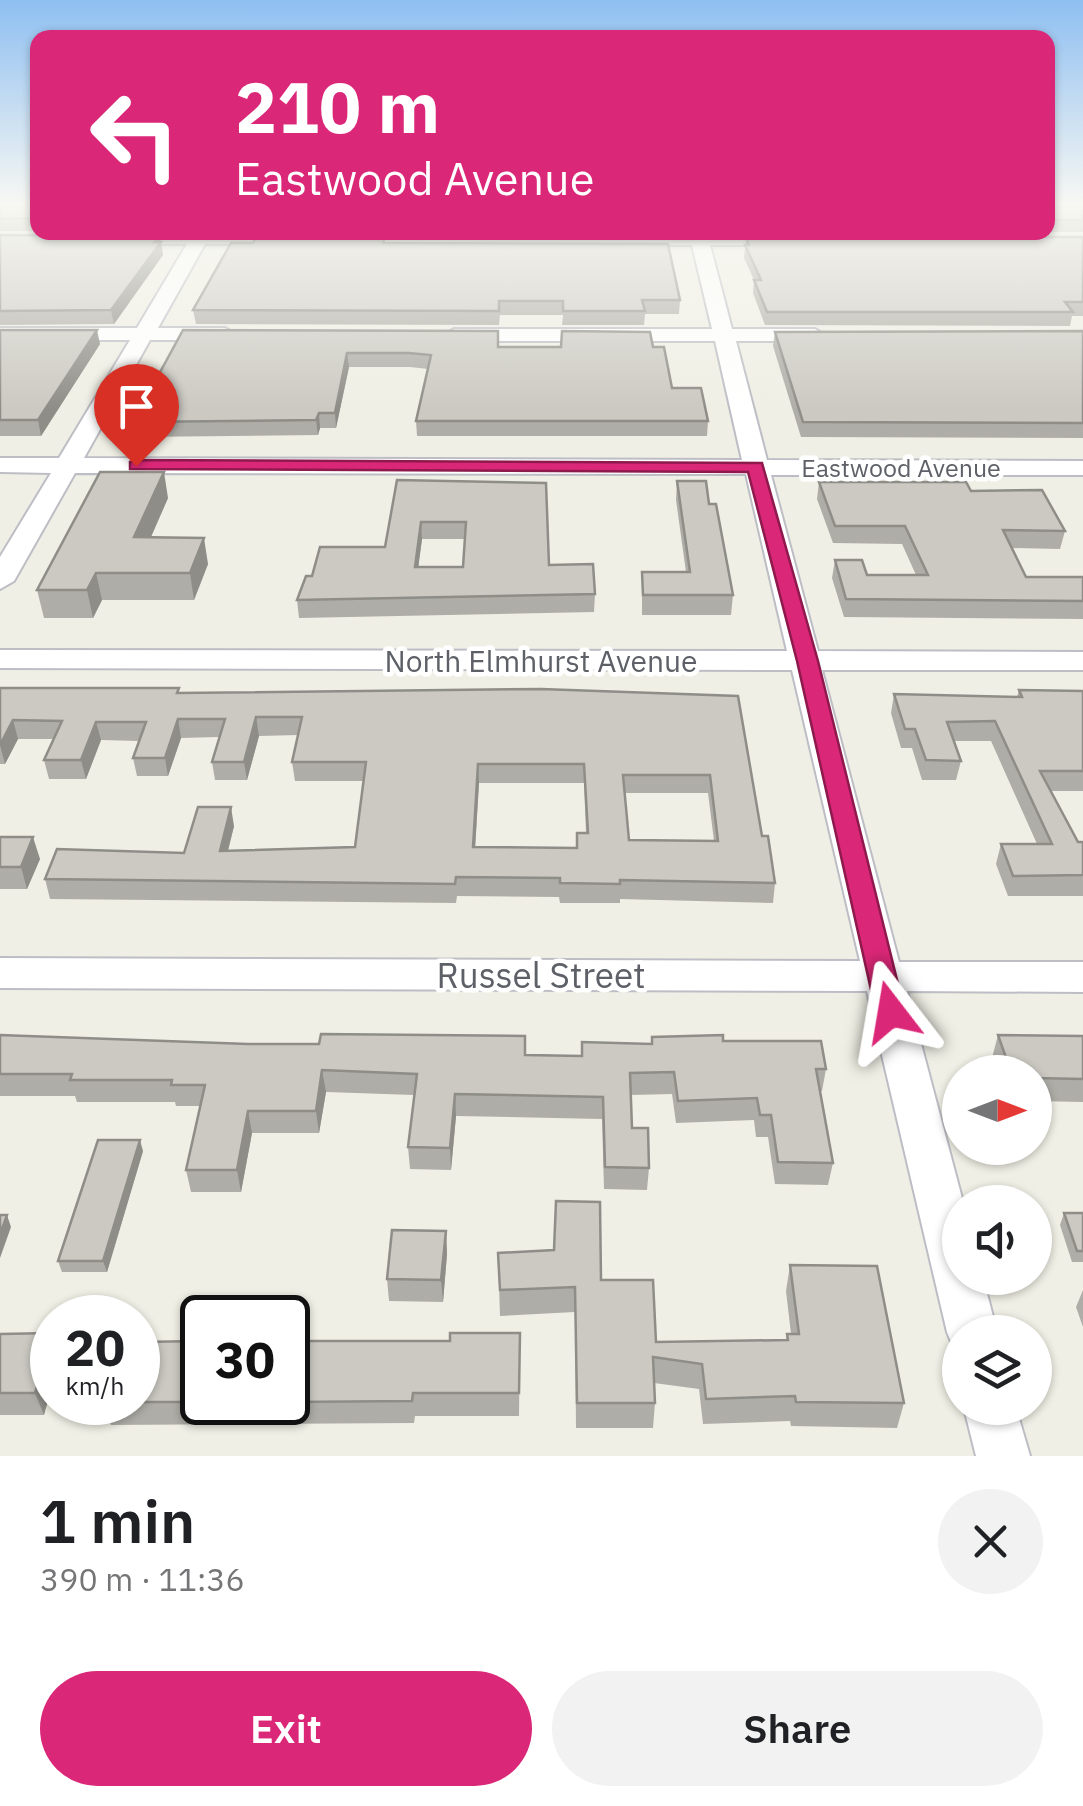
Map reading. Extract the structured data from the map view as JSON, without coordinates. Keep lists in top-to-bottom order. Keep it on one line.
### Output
{"streets":{"street":["Eastwood Avenue","North Elmhurst Avenue","Russel Street"]},"north":"right","page":{"turn":["210 m","Eastwood Avenue"],"speed":"20 km/h","limit":"30","heading":["1 min","390 m · 11:36"],"buttons":["Exit","Share"]}}
